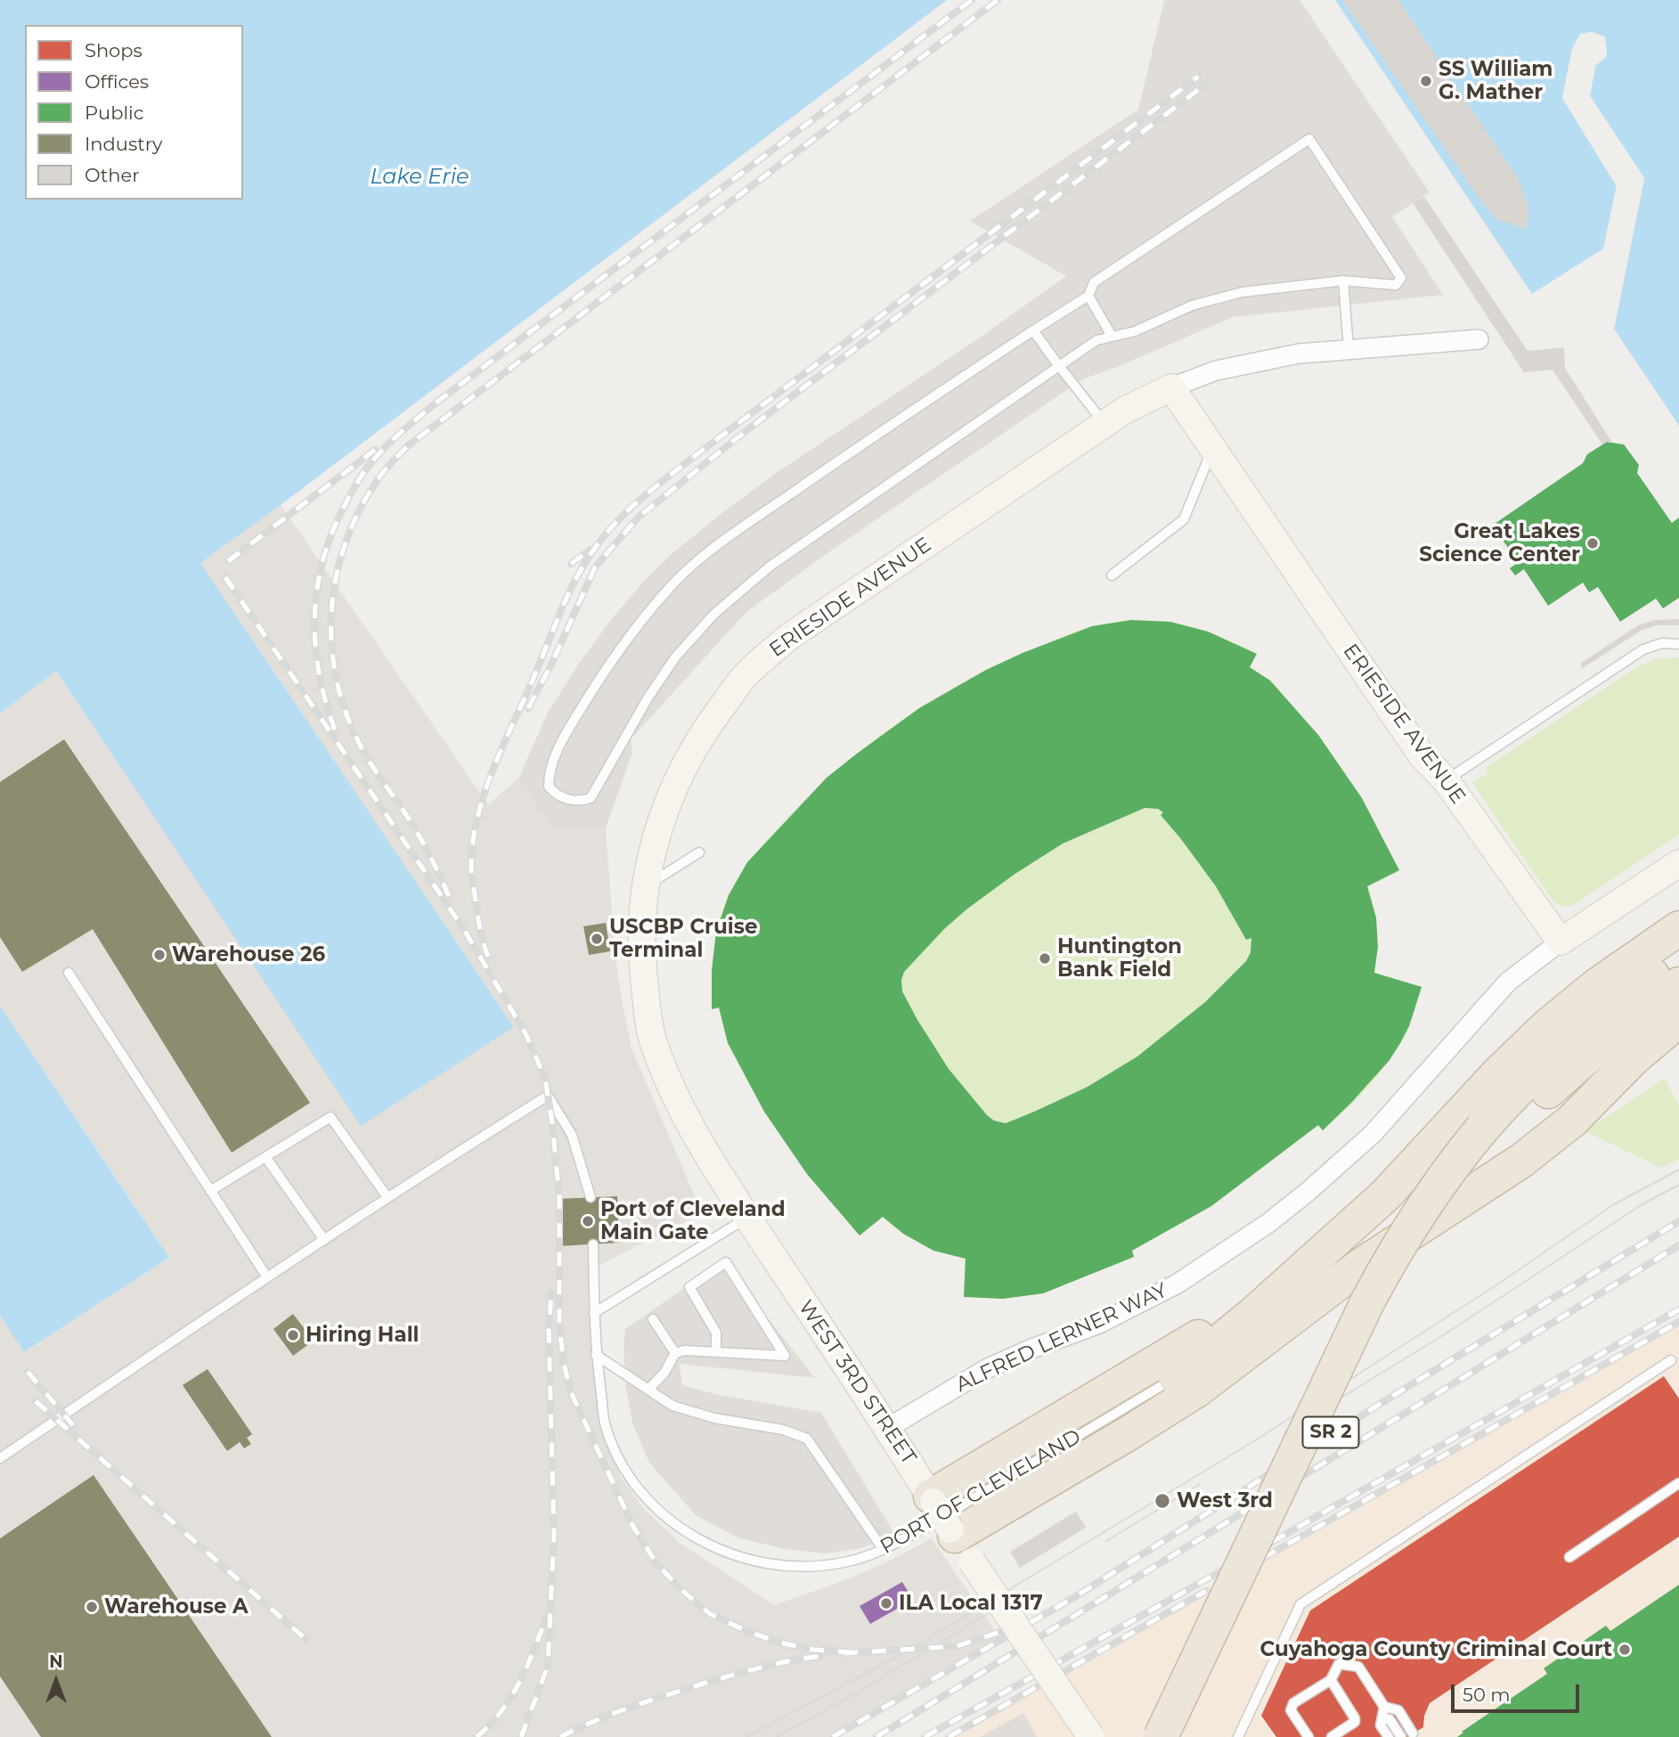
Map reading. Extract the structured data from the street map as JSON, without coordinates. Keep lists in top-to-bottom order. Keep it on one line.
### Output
{"streets":{"highway":["SR 2"],"street":["ERIESIDE AVENUE","ALFRED LERNER WAY","WEST 3RD STREET"],"lane":["PORT OF CLEVELAND"]},"crossings":[["ERIESIDE AVENUE","ALFRED LERNER WAY"],["ERIESIDE AVENUE","WEST 3RD STREET"],["ALFRED LERNER WAY","WEST 3RD STREET"]],"water":["Lake Erie"],"places":["SS William G. Mather","Great Lakes Science Center","USCBP Cruise Terminal","Warehouse 26","Huntington Bank Field","Port of Cleveland Main Gate","Hiring Hall","West 3rd","ILA Local 1317","Warehouse A","Cuyahoga County Criminal Court"],"legend":["Shops","Offices","Public","Industry","Other"],"scale_bar":"50 m","north":"top"}
